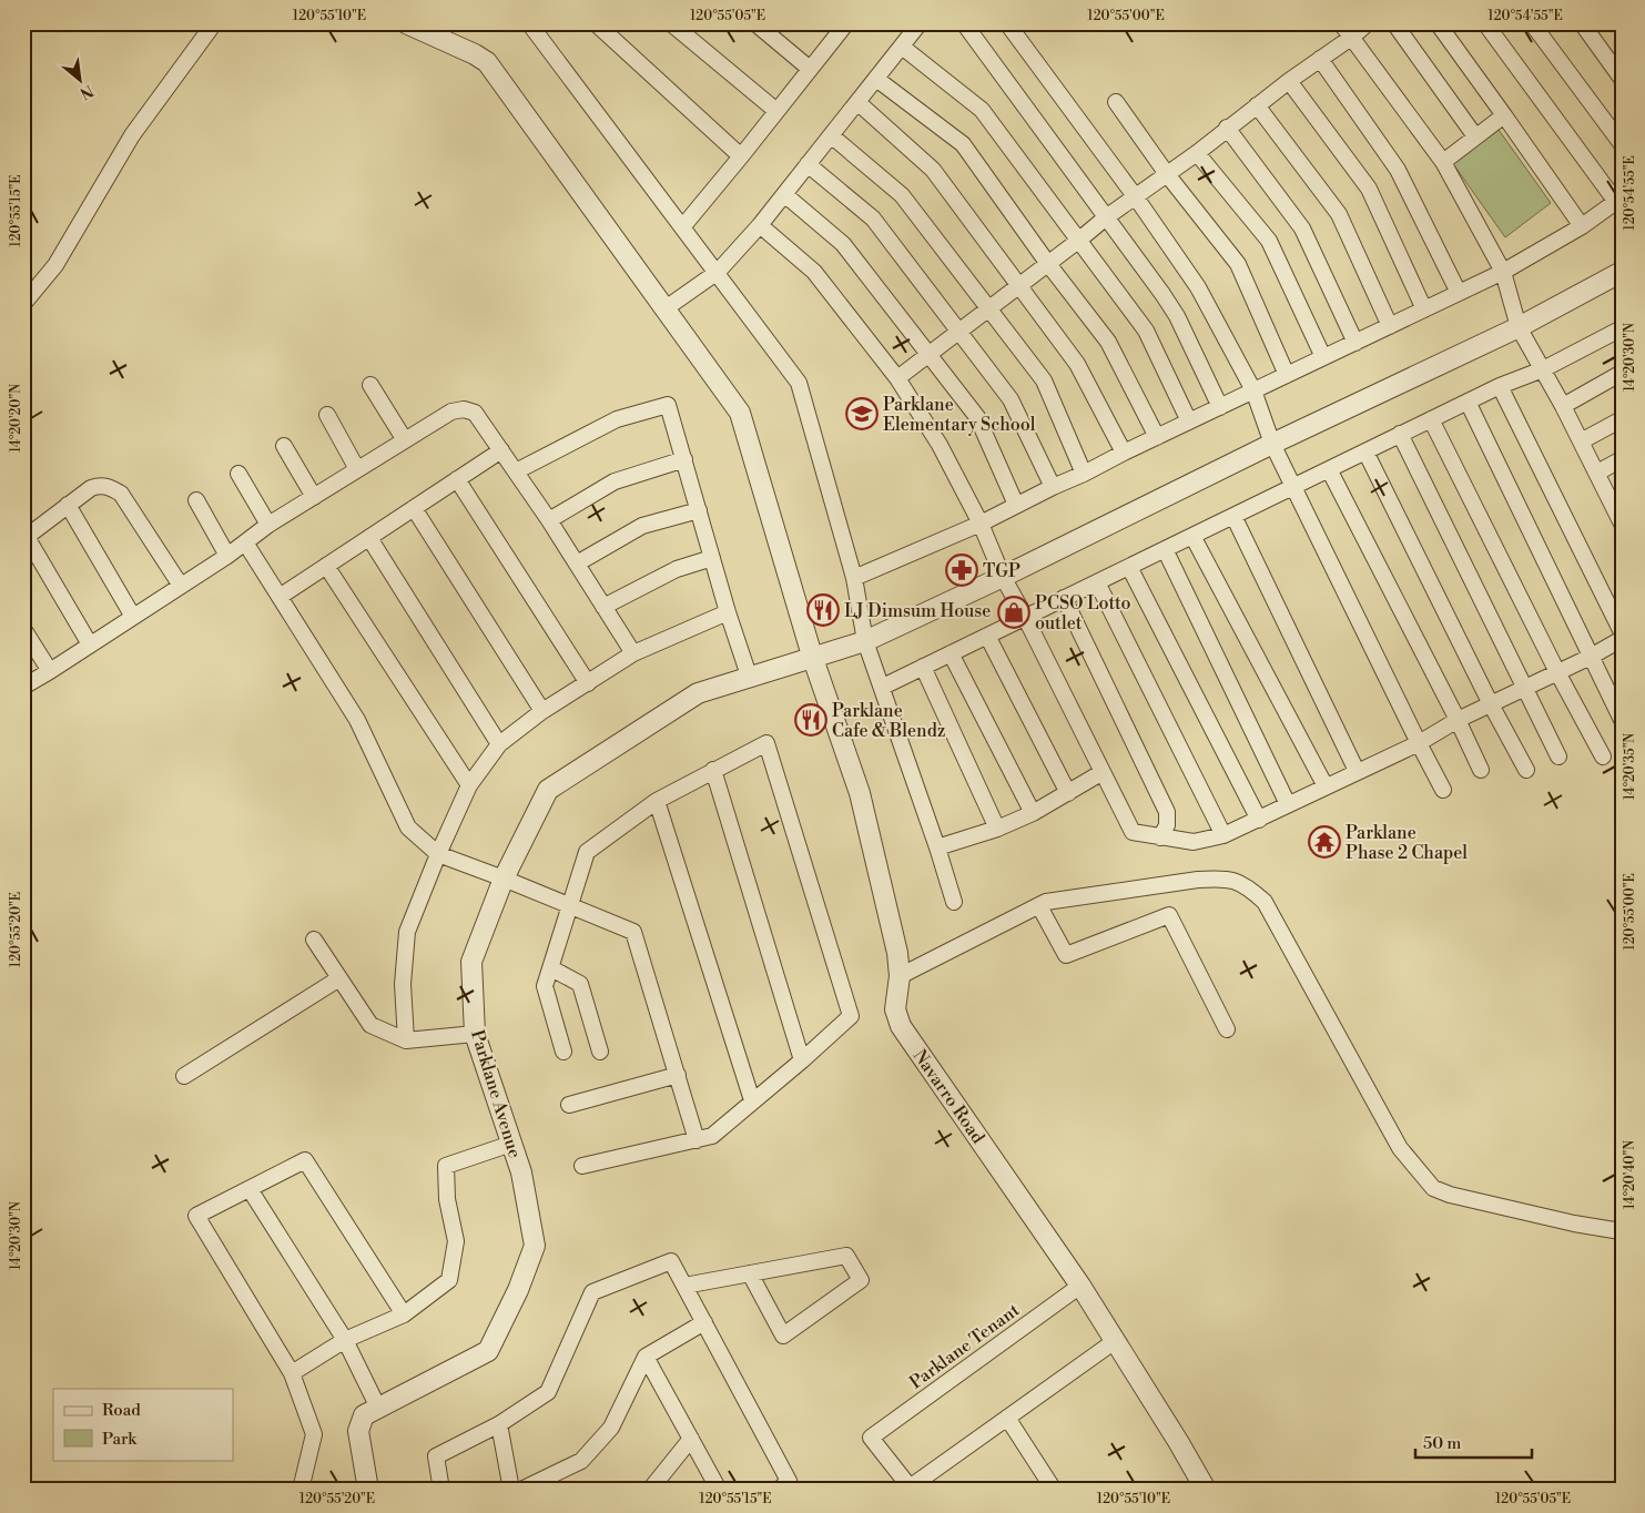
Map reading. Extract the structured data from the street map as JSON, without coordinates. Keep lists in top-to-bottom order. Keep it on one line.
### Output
{"streets":{"street":["Parklane Avenue","Navarro Road","Parklane Tenant"]},"crossings":[["Parklane Avenue","Navarro Road"],["Navarro Road","Parklane Tenant"]],"places":{"school or university":["Parklane Elementary School"],"pharmacy":["TGP"],"restaurant":["LJ Dimsum House","Parklane Cafe & Blendz"],"shop":["PCSO Lotto outlet"],"temple":["Parklane Phase 2 Chapel"]},"legend":["Road","Park"],"scale_bar":"50 m","north":"bottom right","coordinates":["120°55'10\"E","120°55'05\"E","120°55'00\"E","120°54'55\"E","120°55'15\"E","14°20'30\"N","14°20'20\"N","14°20'35\"N","120°55'20\"E","14°20'40\"N"]}
